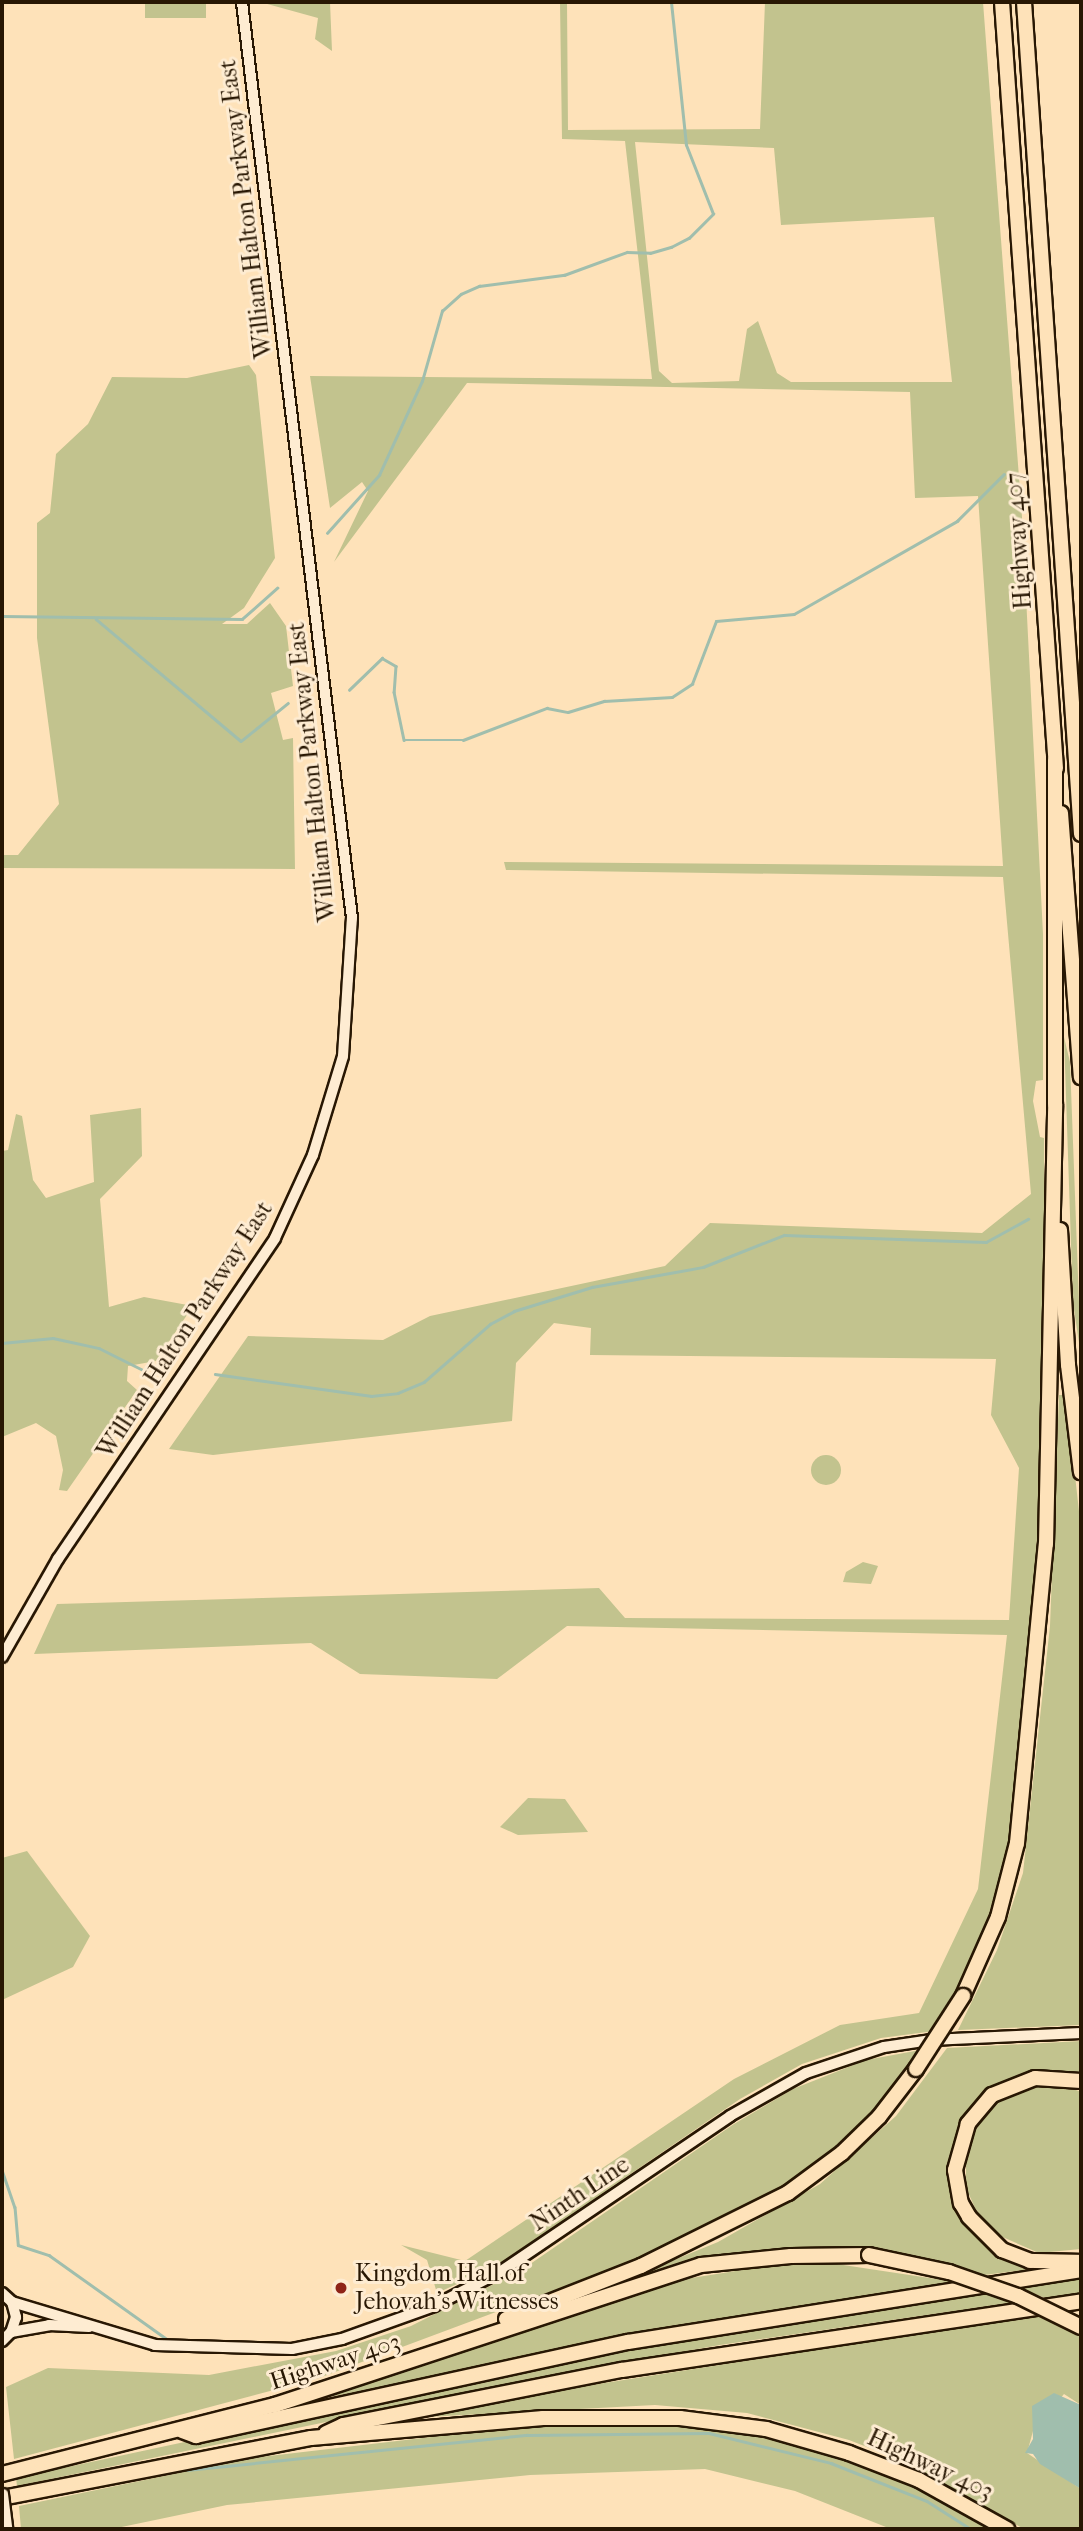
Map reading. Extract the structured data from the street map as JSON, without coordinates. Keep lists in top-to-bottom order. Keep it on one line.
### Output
{"streets":{"highway":["Highway 407","Highway 403"],"main road":["William Halton Parkway East","Ninth Line"]},"places":["Kingdom Hall of Jehovah's Witnesses"]}
